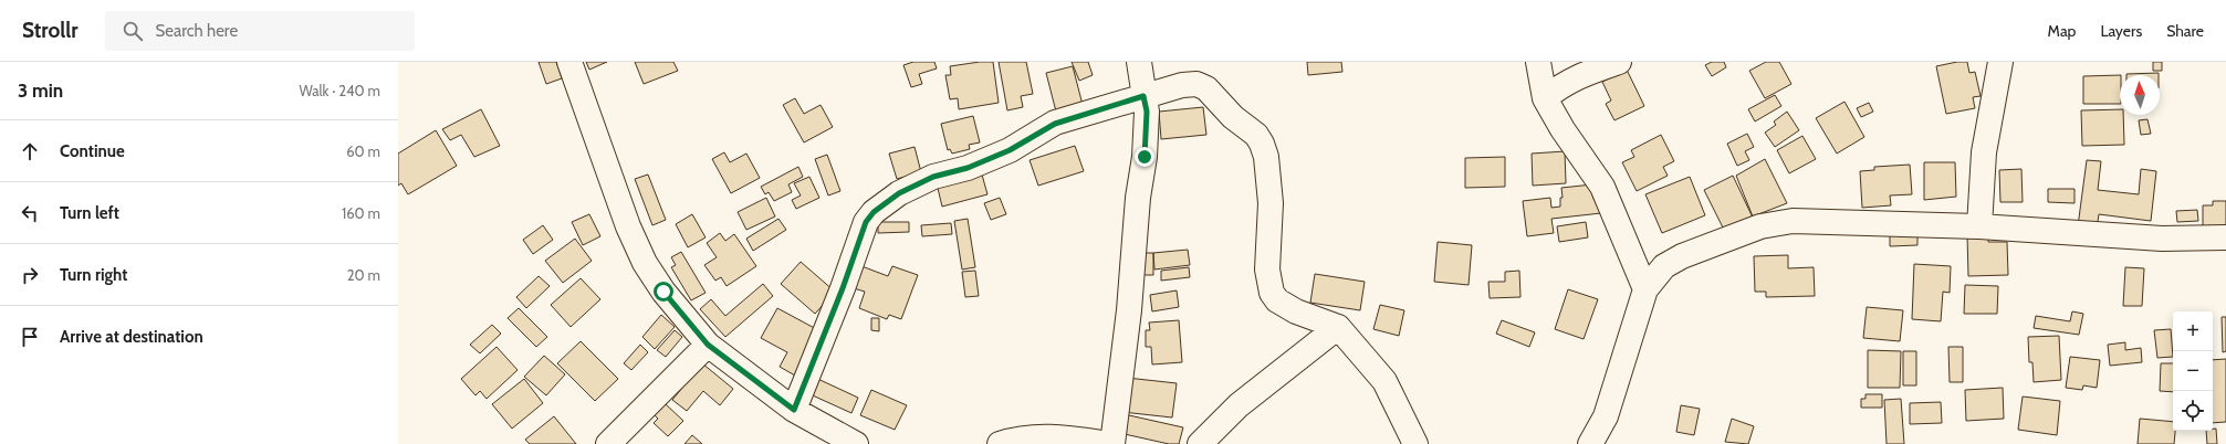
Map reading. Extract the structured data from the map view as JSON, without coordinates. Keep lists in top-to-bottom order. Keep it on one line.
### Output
{"north":"top","page":{"header":"Strollr","search":"Search here","nav":["Map","Layers","Share"],"heading":["3 min","Walk · 240 m"],"list":[["Continue","60 m"],["Turn left","160 m"],["Turn right","20 m"],"Arrive at destination"],"map_buttons":["+","−"]}}
